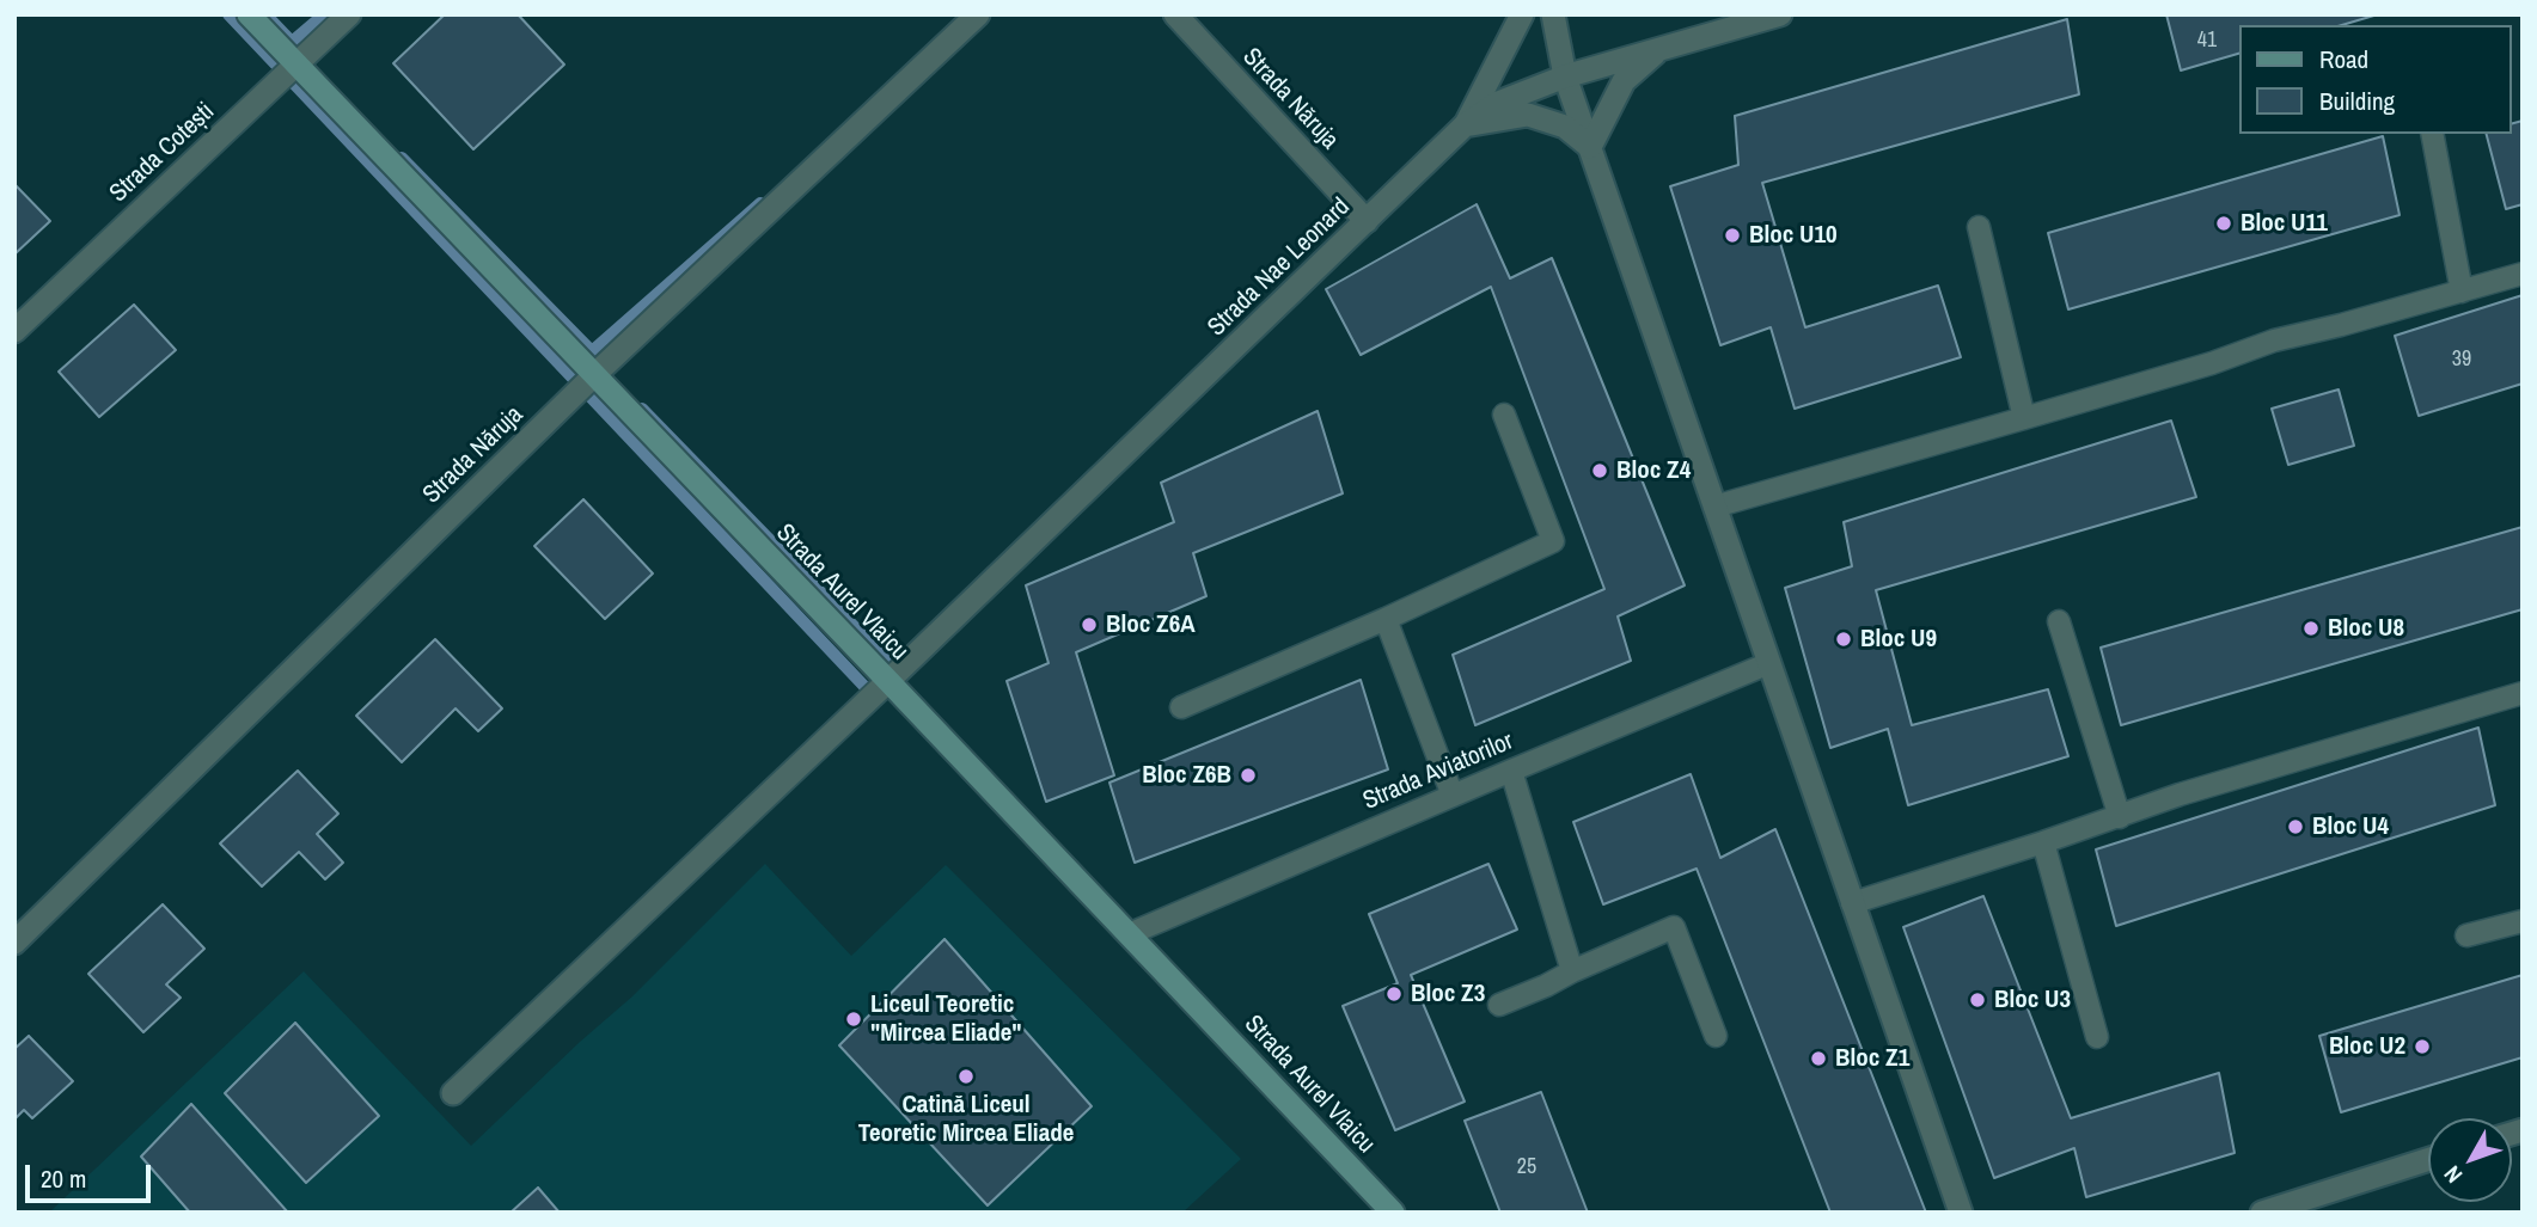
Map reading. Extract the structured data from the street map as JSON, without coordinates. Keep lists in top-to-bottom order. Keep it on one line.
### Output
{"streets":{"main road":["Strada Aurel Vlaicu"],"street":["Strada Năruja","Strada Cotești","Strada Nae Leonard"],"lane":["Strada Aviatorilor"]},"crossings":[["Strada Năruja","Strada Nae Leonard"],["Strada Năruja","Strada Aurel Vlaicu"],["Strada Cotești","Strada Aurel Vlaicu"],["Strada Nae Leonard","Strada Aurel Vlaicu"],["Strada Aurel Vlaicu","Strada Aviatorilor"]],"places":["Bloc U11","Bloc U10","Bloc Z4","Bloc Z6A","Bloc U8","Bloc U9","Bloc Z6B","Bloc U4","Bloc Z3","Bloc U3","Liceul Teoretic \"Mircea Eliade\"","Bloc U2","Bloc Z1","Catină Liceul Teoretic Mircea Eliade"],"house_numbers":["41","39","25"],"legend":["Road","Building"],"scale_bar":"20 m","north":"bottom left"}
